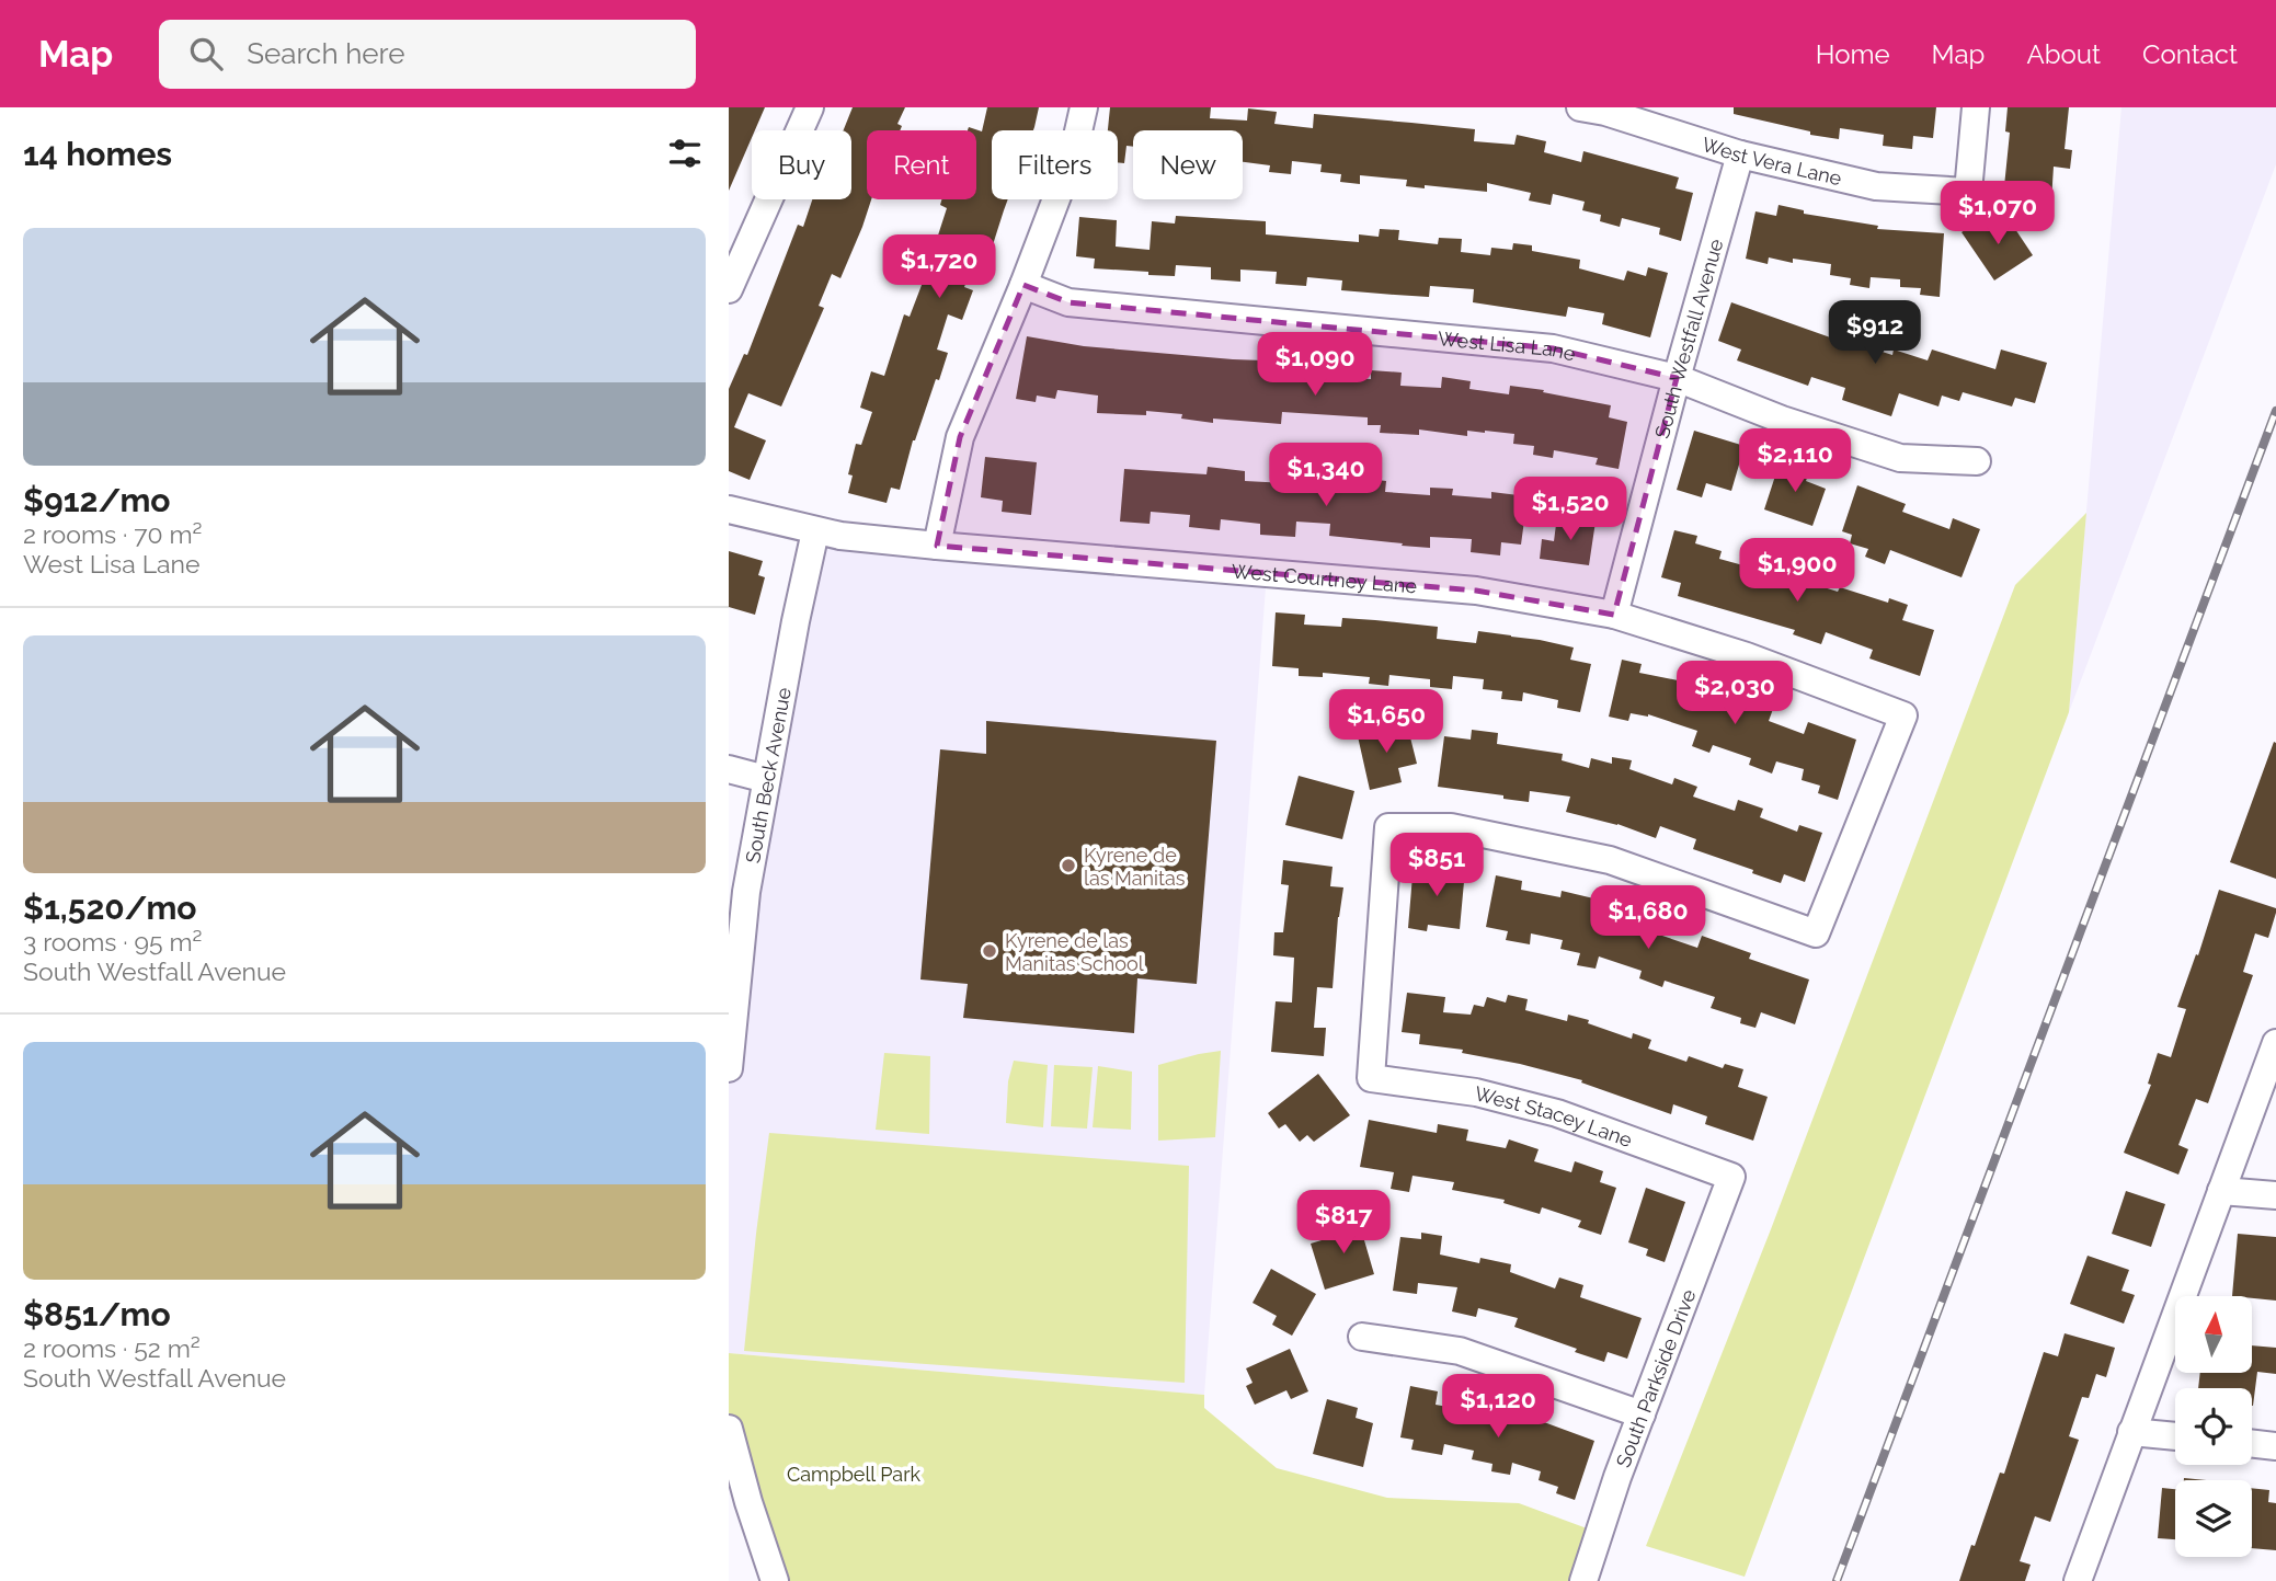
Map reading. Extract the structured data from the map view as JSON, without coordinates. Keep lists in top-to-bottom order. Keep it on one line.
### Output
{"streets":{"street":["West Vera Lane","South Westfall Avenue","West Lisa Lane","West Courtney Lane","South Beck Avenue","West Stacey Lane","South Parkside Drive"]},"crossings":[["West Vera Lane","South Westfall Avenue"],["South Westfall Avenue","West Lisa Lane"],["South Westfall Avenue","West Courtney Lane"],["West Courtney Lane","South Beck Avenue"],["West Courtney Lane","West Stacey Lane"],["West Stacey Lane","South Parkside Drive"]],"parks":["Campbell Park"],"places":["Kyrene de las Manitas","Kyrene de las Manitas School"],"north":"top","page":{"header":"Map","search":"Search here","nav":["Home","Map","About","Contact"],"heading":"14 homes","chip":["Buy","Rent","Filters","New"],"price":["$1,070","$1,720","$912","$1,090","$2,110","$1,340","$1,520","$1,900","$2,030","$1,650","$851","$1,680","$817","$1,120"],"list":[{"name":"$912/mo","note":"2 rooms · 70 m² · West Lisa Lane"},{"name":"$1,520/mo","note":"3 rooms · 95 m² · South Westfall Avenue"},{"name":"$851/mo","note":"2 rooms · 52 m² · South Westfall Avenue"}]}}
